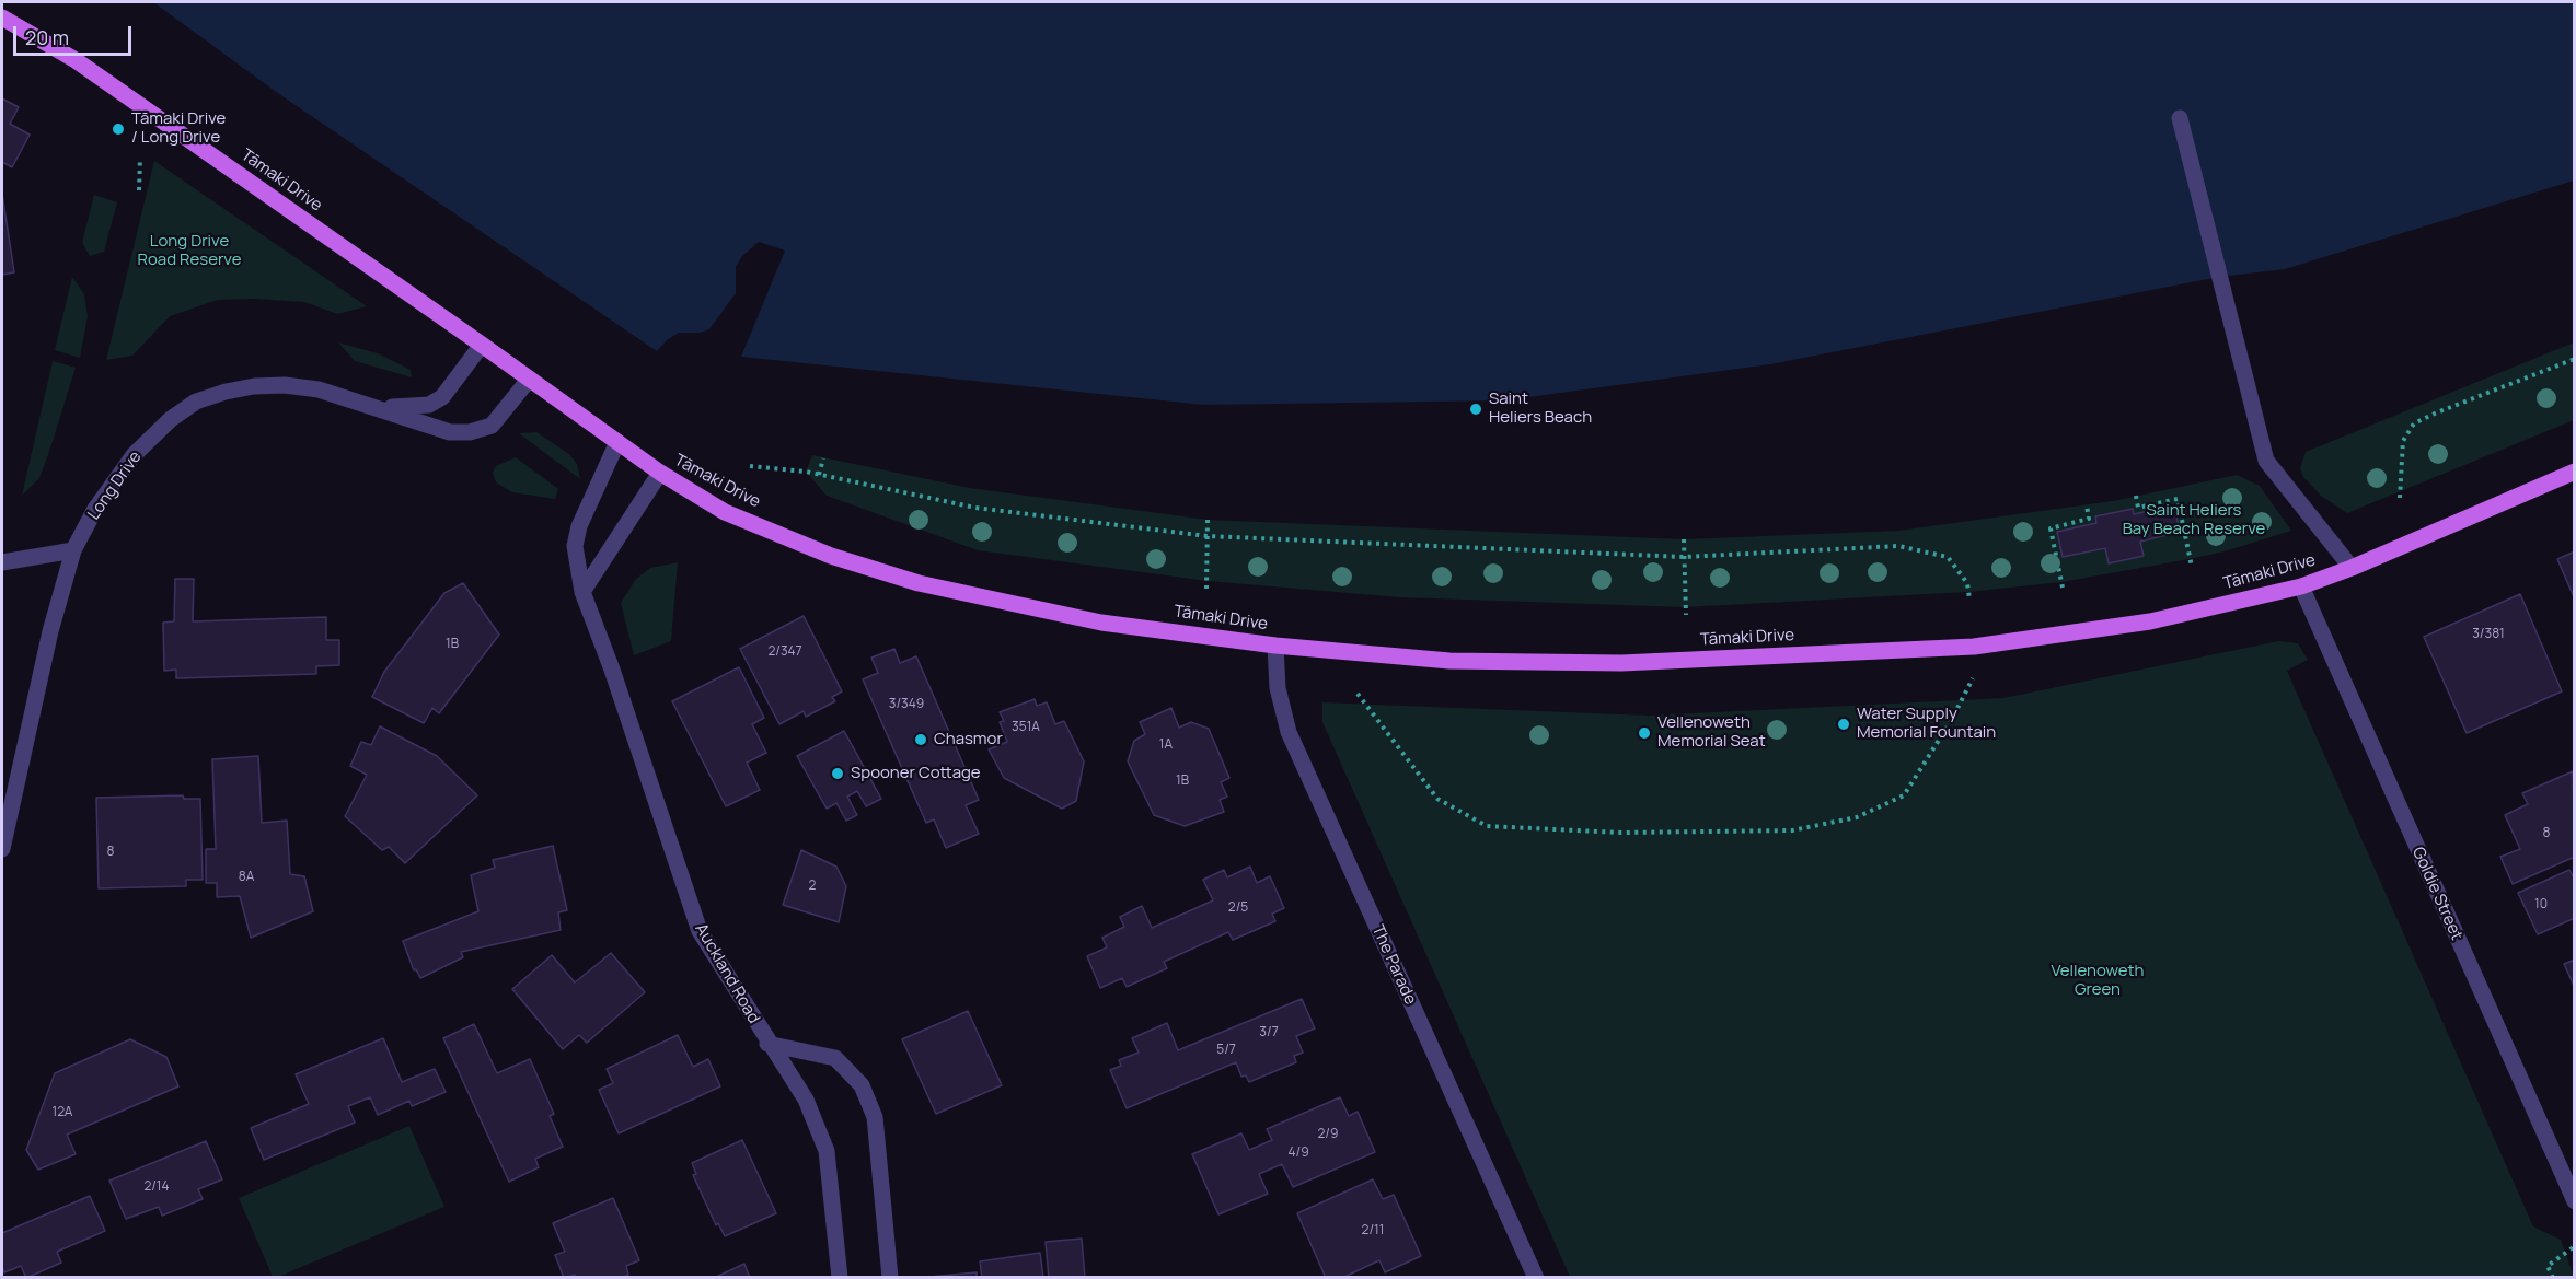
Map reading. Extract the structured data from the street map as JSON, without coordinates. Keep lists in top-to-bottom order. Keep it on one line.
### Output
{"streets":{"main road":["Tāmaki Drive"],"street":["Long Drive","Goldie Street","The Parade","Auckland Road"]},"crossings":[["Tāmaki Drive","Long Drive"],["Tāmaki Drive","Goldie Street"],["Tāmaki Drive","The Parade"],["Tāmaki Drive","Auckland Road"]],"parks":["Long Drive Road Reserve","Saint Heliers Bay Beach Reserve","Vellenoweth Green"],"places":["Tāmaki Drive / Long Drive","Saint Heliers Beach","Water Supply Memorial Fountain","Vellenoweth Memorial Seat","Chasmor","Spooner Cottage"],"house_numbers":["3/381","1B","2/347","3/349","351A","1A","1B","8","8","8A","2","10","2/5","3/7","5/7","12A","2/9","4/9","2/14","2/11"],"scale_bar":"20 m"}
